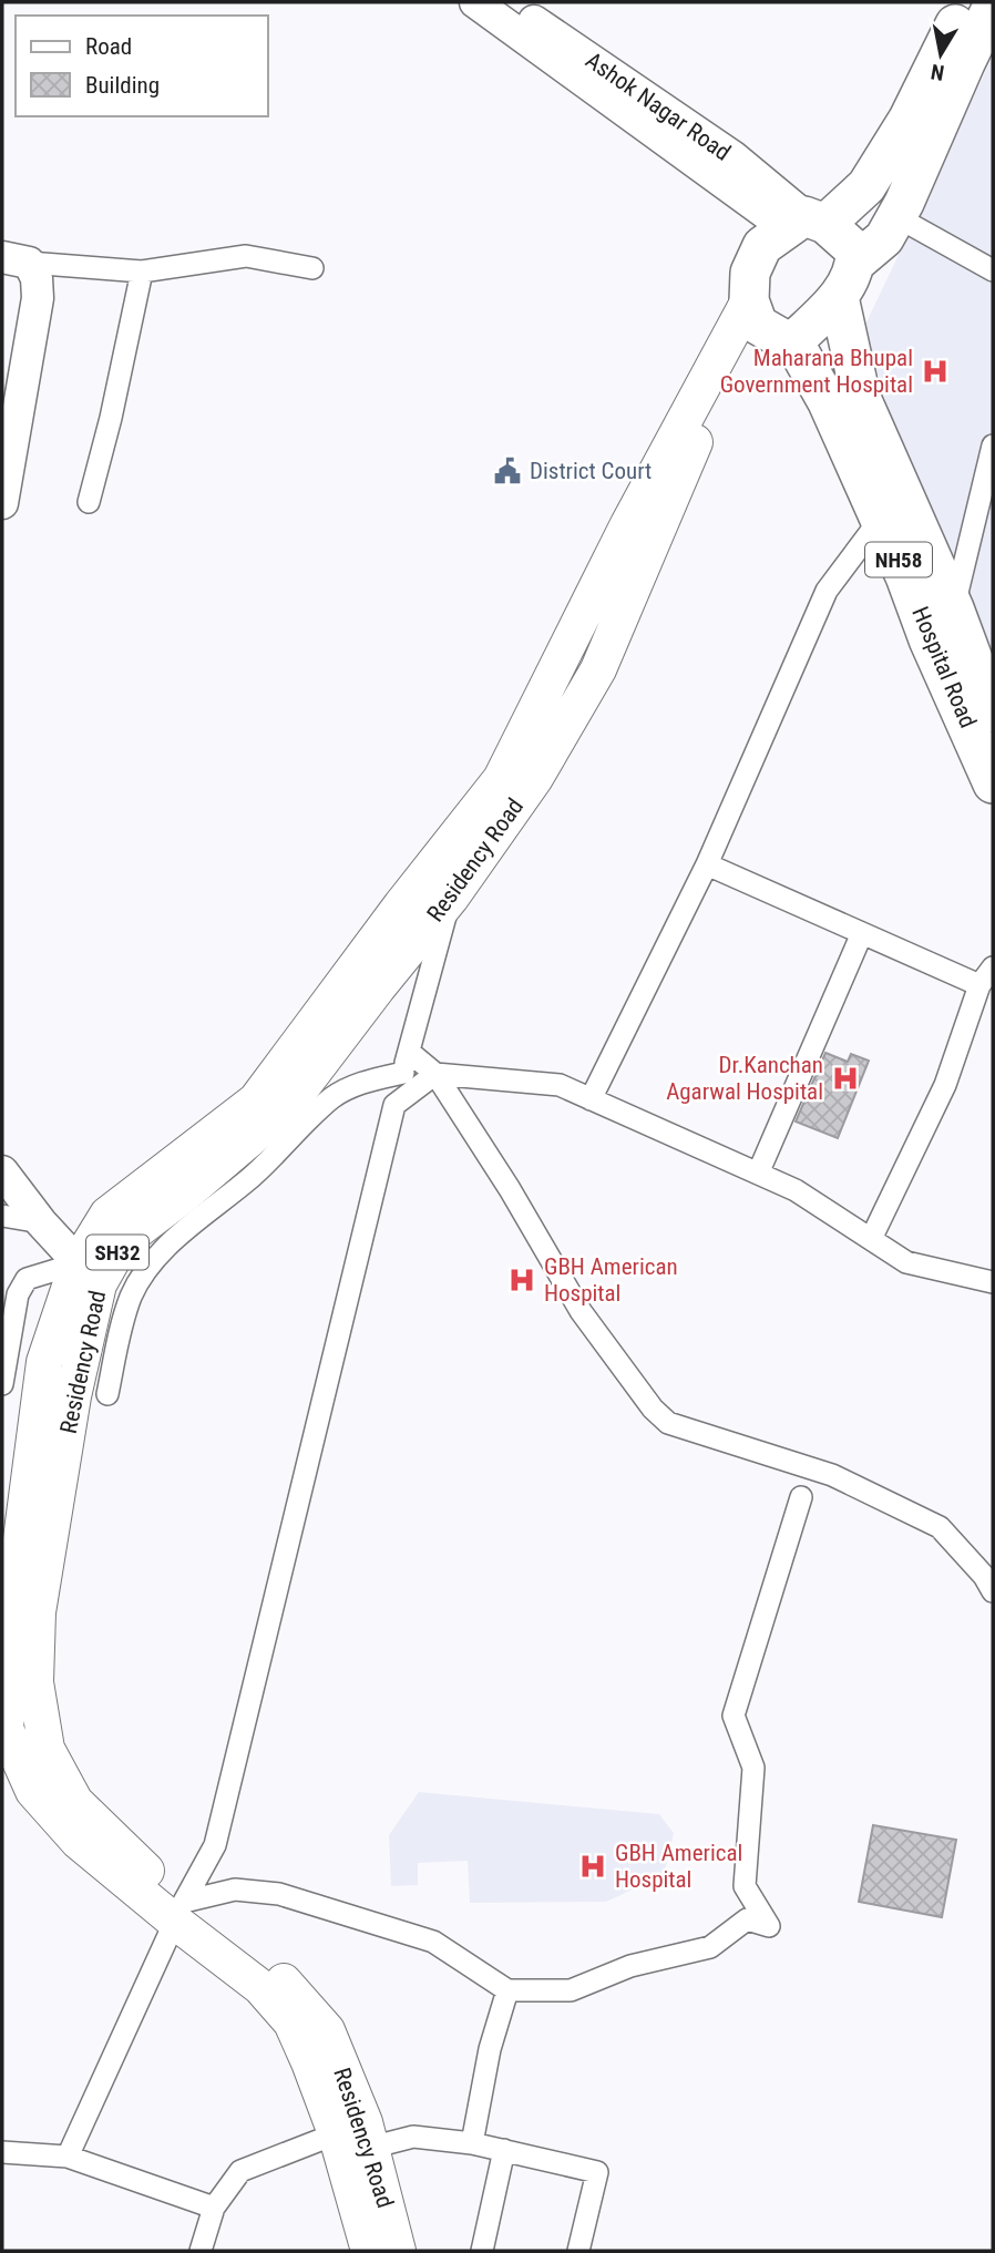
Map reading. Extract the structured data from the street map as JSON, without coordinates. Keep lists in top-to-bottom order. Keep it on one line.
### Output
{"streets":{"highway":["NH58","Hospital Road"],"main road":["Ashok Nagar Road","Residency Road","SH32"]},"crossings":[["Ashok Nagar Road","NH58"],["Ashok Nagar Road","Hospital Road"],["Ashok Nagar Road","Residency Road"],["NH58","Hospital Road"],["NH58","Residency Road"],["Hospital Road","Residency Road"]],"places":{"hospital":["Maharana Bhupal Government Hospital","Dr.Kanchan Agarwal Hospital","GBH American Hospital","GBH Americal Hospital"],"public building":["District Court"]},"legend":["Road","Building"],"north":"bottom"}
